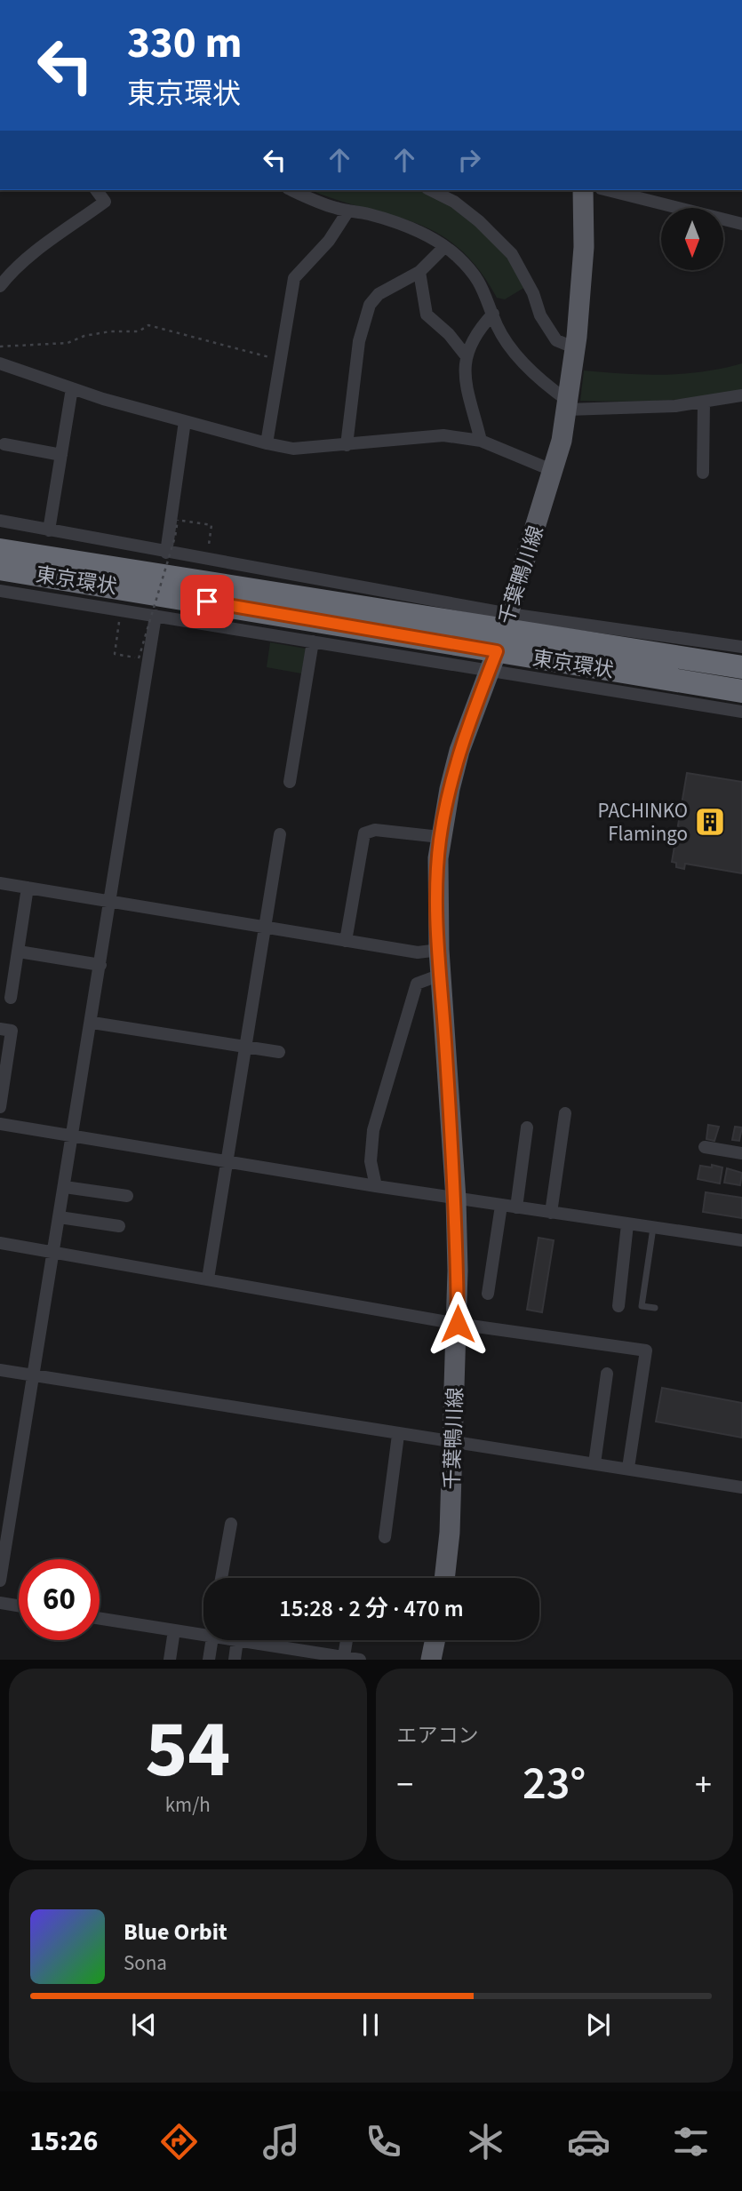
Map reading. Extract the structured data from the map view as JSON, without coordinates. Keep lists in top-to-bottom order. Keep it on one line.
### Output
{"streets":{"highway":["東京環状"],"main road":["千葉鴨川線"]},"crossings":[["千葉鴨川線","東京環状"]],"places":{"building":["PACHINKO Flamingo"]},"north":"bottom","page":{"turn":["330 m","東京環状"],"limit":"60","trip":"15:28 · 2 分 · 470 m","tile":[["54","km/h"],"エアコン"],"heat":["−","23°","+"],"song":["Blue Orbit","Sona"],"tabs":"15:26"}}
